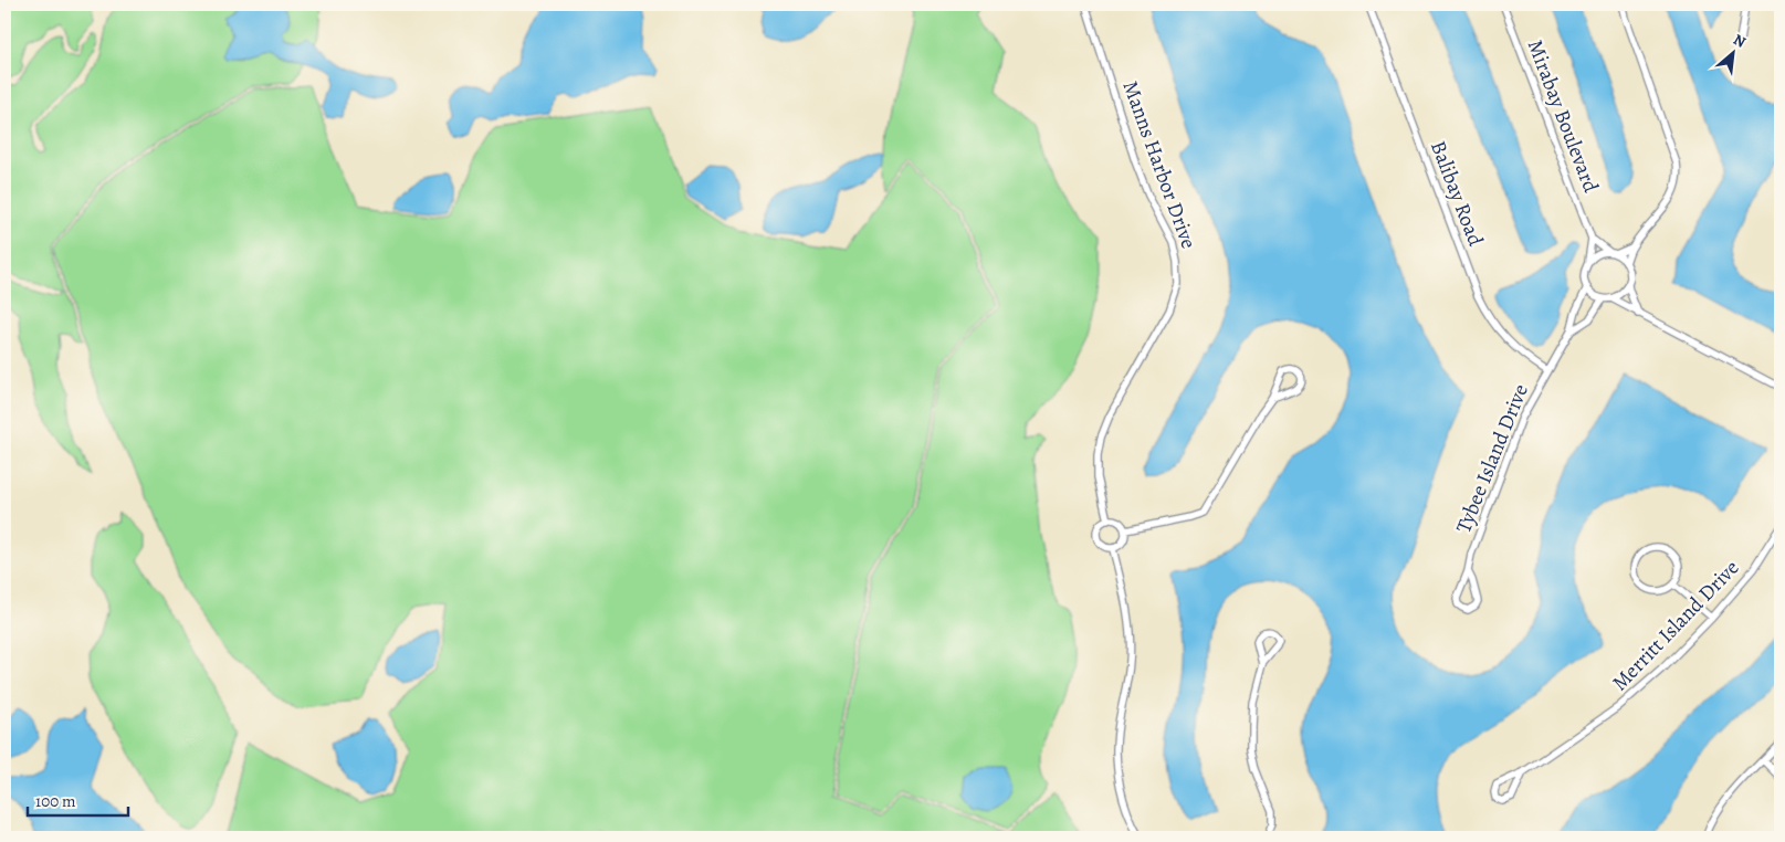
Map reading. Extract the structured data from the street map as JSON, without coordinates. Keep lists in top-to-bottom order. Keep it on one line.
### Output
{"streets":{"street":["Mirabay Boulevard","Manns Harbor Drive","Balibay Road","Tybee Island Drive","Merritt Island Drive"]},"crossings":[["Mirabay Boulevard","Tybee Island Drive"],["Balibay Road","Tybee Island Drive"]],"scale_bar":"100 m","north":"top right"}
